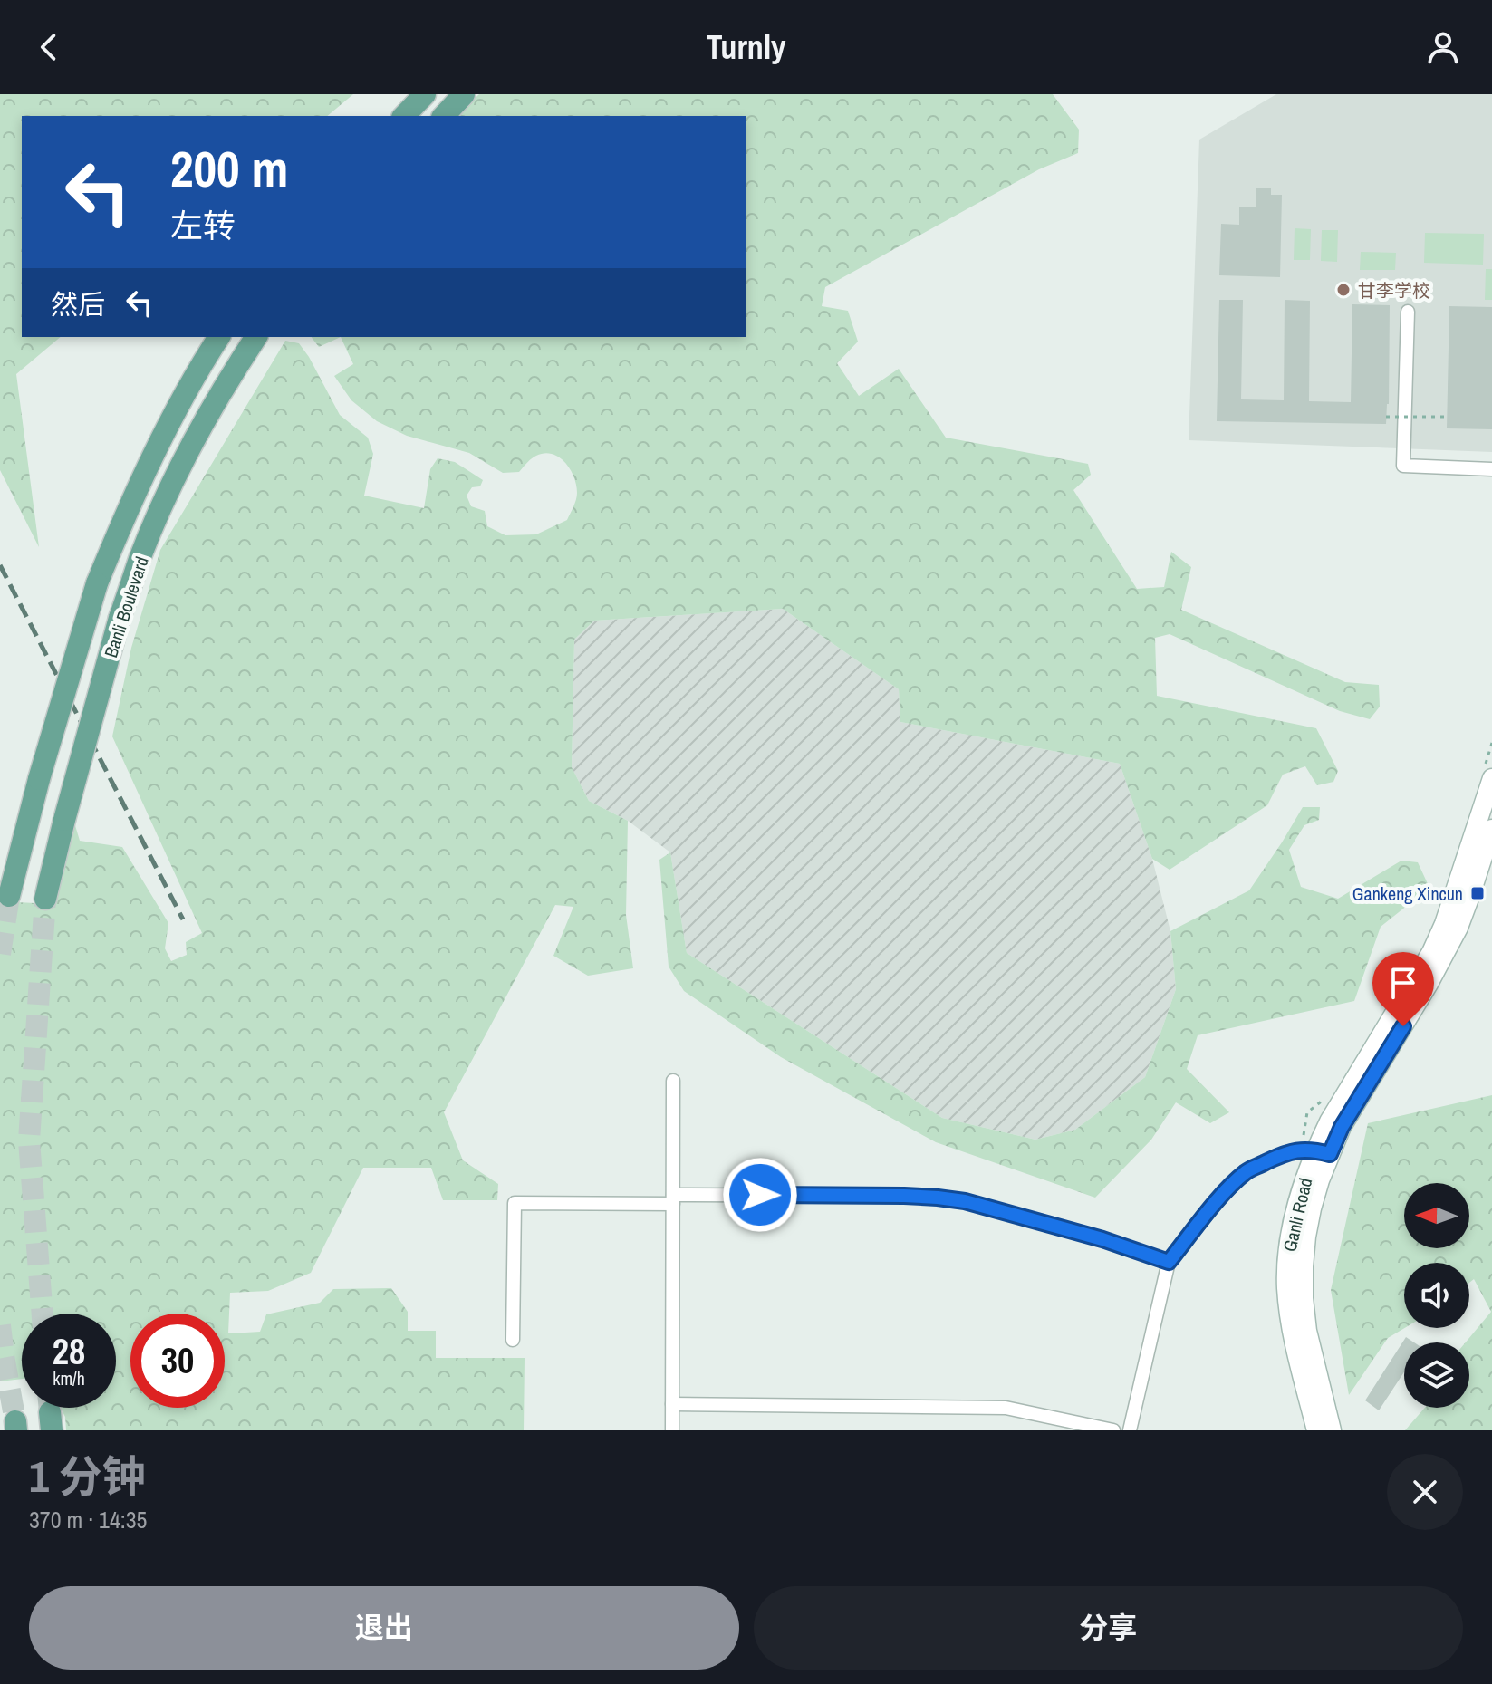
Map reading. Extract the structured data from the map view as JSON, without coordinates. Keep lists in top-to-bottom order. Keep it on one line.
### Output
{"streets":{"main road":["Banli Boulevard","Ganli Road"]},"places":{"other":["甘李学校"],"transit":["Gankeng Xincun"]},"north":"left","page":{"header":"Turnly","turn":["200 m","左转"],"then":"然后","speed":"28 km/h","limit":"30","heading":["1 分钟","370 m · 14:35"],"buttons":["退出","分享"]}}
